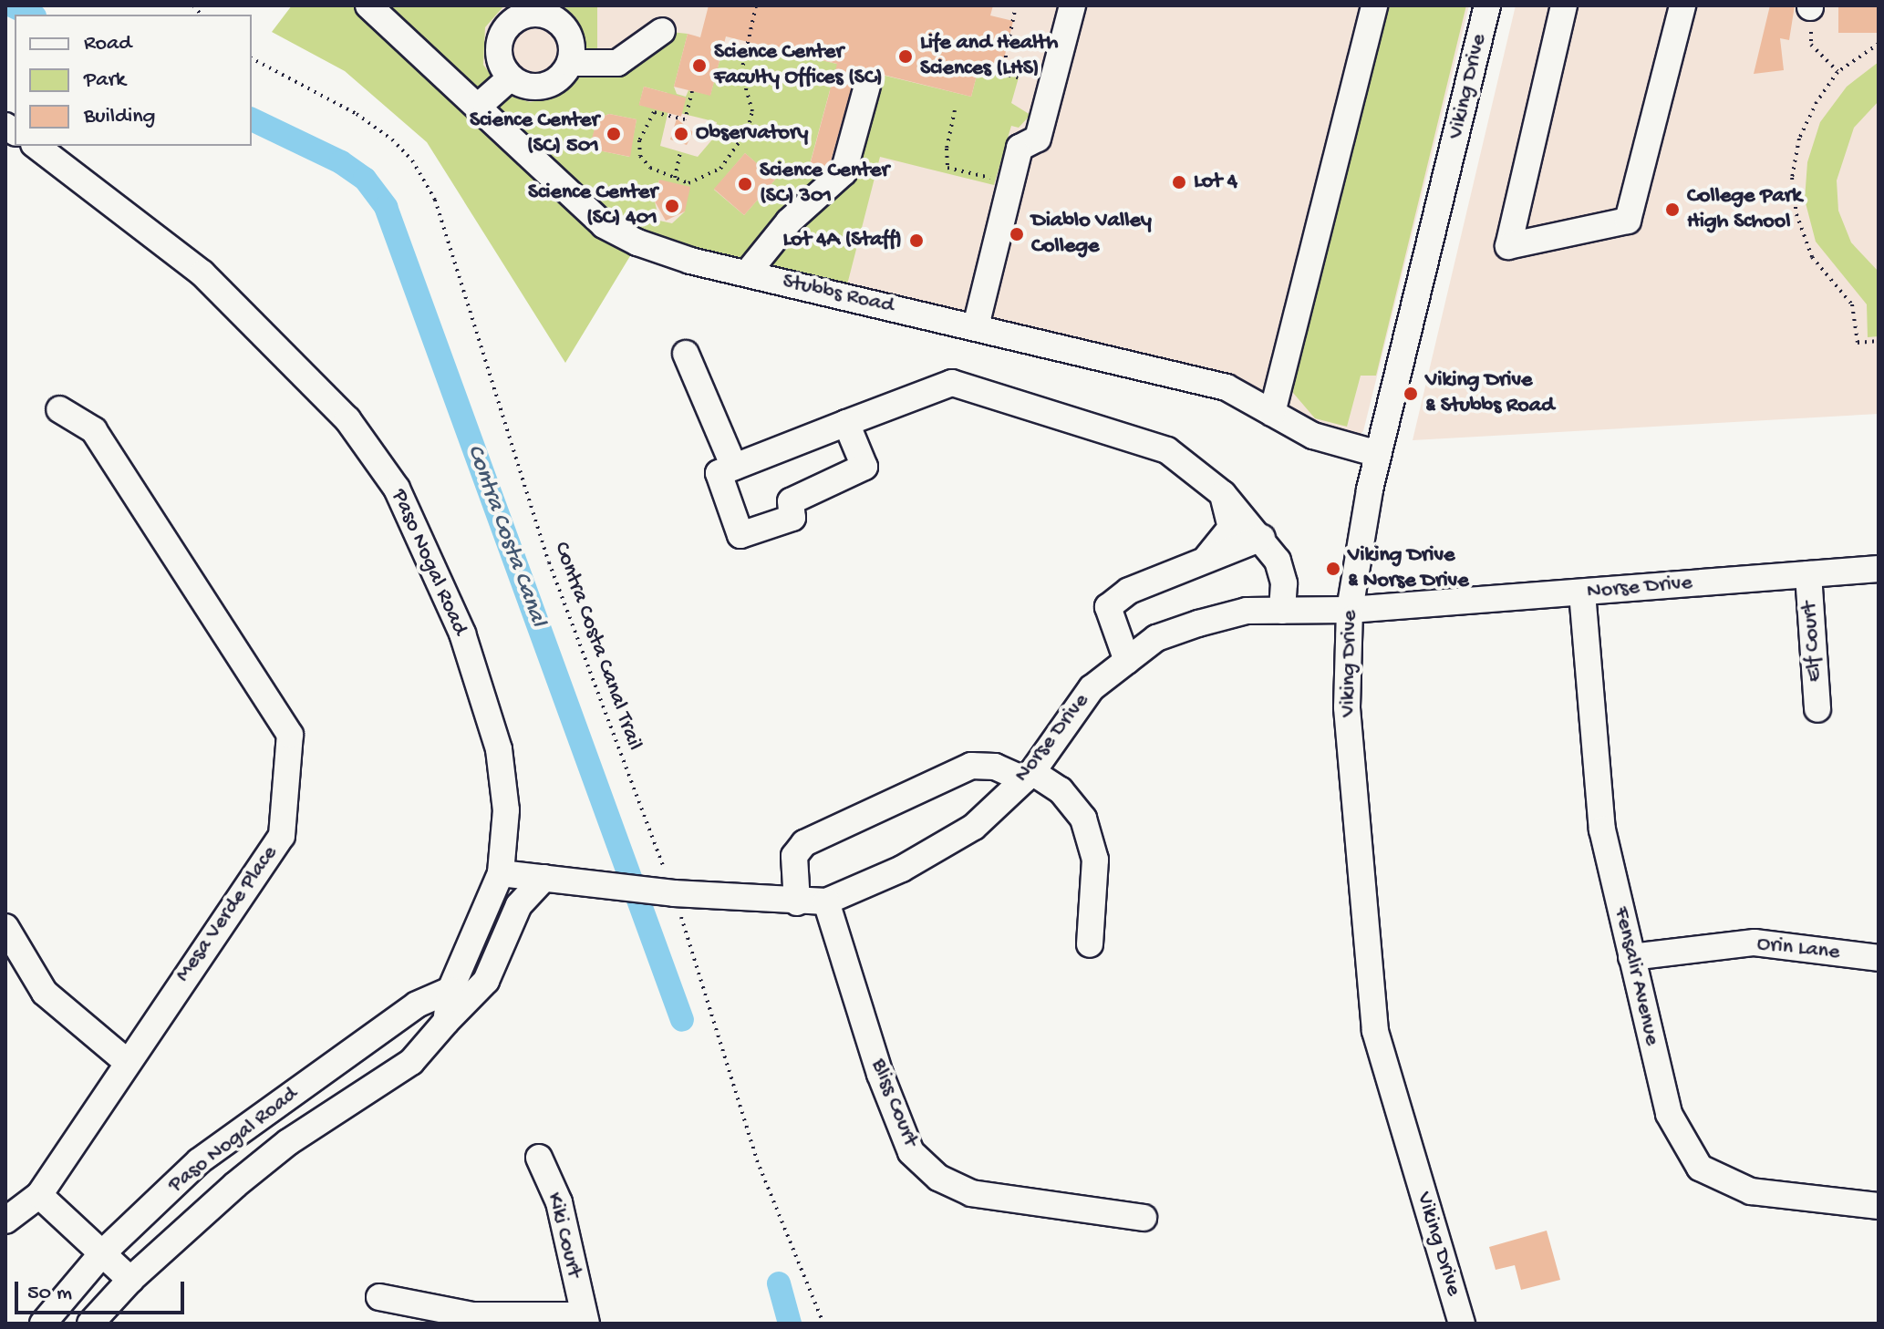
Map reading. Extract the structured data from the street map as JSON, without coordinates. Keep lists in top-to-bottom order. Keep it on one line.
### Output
{"streets":{"street":["Viking Drive","Stubbs Road","Paso Nogal Road","Norse Drive","Elf Court","Mesa Verde Place","Orin Lane","Fensalir Avenue","Bliss Court","Kiki Court"],"path":["Contra Costa Canal Trail"]},"crossings":[["Viking Drive","Stubbs Road"],["Viking Drive","Norse Drive"],["Paso Nogal Road","Norse Drive"],["Norse Drive","Elf Court"],["Norse Drive","Contra Costa Canal Trail"],["Norse Drive","Fensalir Avenue"],["Norse Drive","Bliss Court"],["Orin Lane","Fensalir Avenue"]],"water":["Contra Costa Canal"],"places":["Life and Health Sciences (LHS)","Science Center Faculty Offices (SC)","Science Center (SC) 501","Observatory","Lot 4","Science Center (SC) 301","Science Center (SC) 401","College Park High School","Diablo Valley College","Lot 4A (Staff)","Viking Drive & Stubbs Road","Viking Drive & Norse Drive"],"legend":["Road","Park","Building"],"scale_bar":"50 m"}
